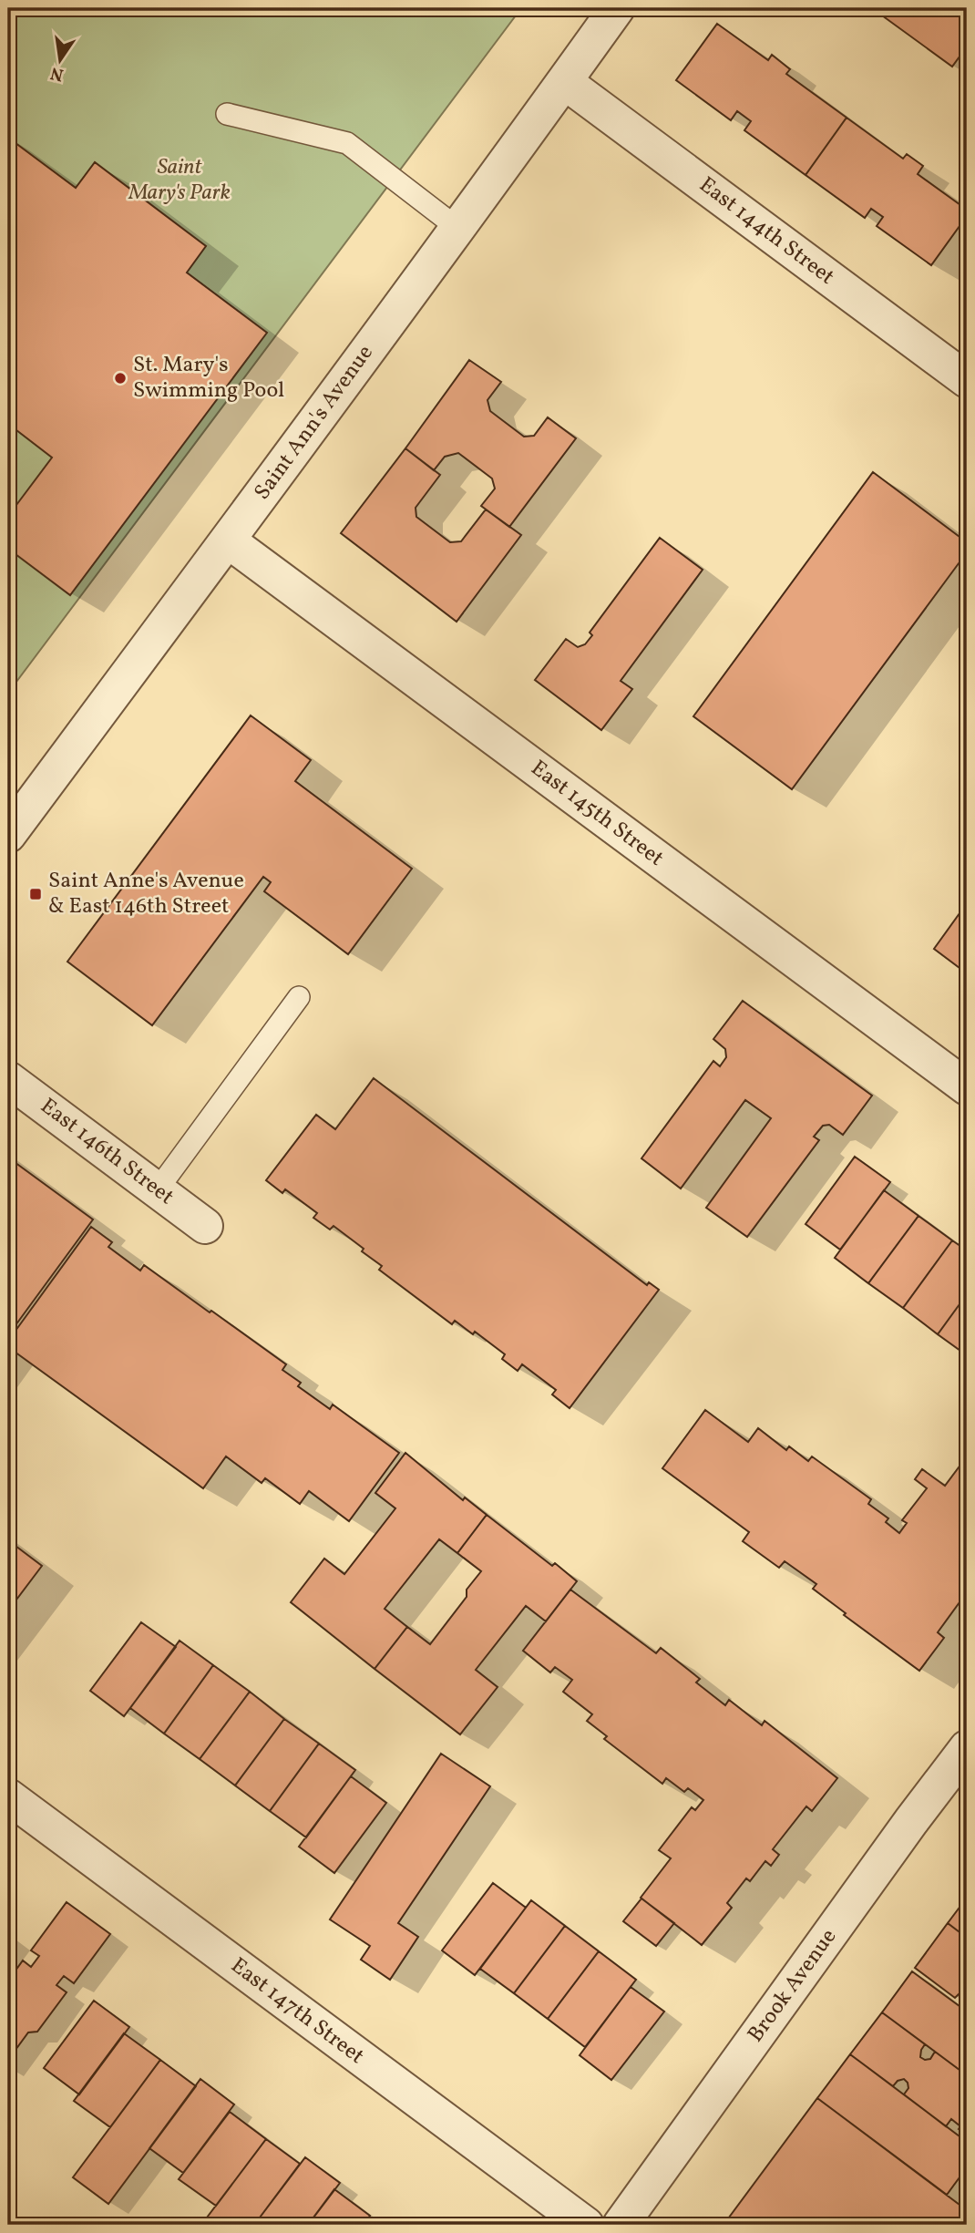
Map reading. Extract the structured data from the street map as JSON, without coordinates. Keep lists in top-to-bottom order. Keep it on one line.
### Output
{"streets":{"street":["East 144th Street","Saint Ann's Avenue","East 145th Street","East 146th Street","Brook Avenue","East 147th Street"]},"crossings":[["East 144th Street","Saint Ann's Avenue"],["Saint Ann's Avenue","East 145th Street"]],"parks":["Saint Mary's Park"],"places":{"other":["St. Mary's Swimming Pool"],"transit":["Saint Anne's Avenue & East 146th Street"]},"north":"bottom"}
